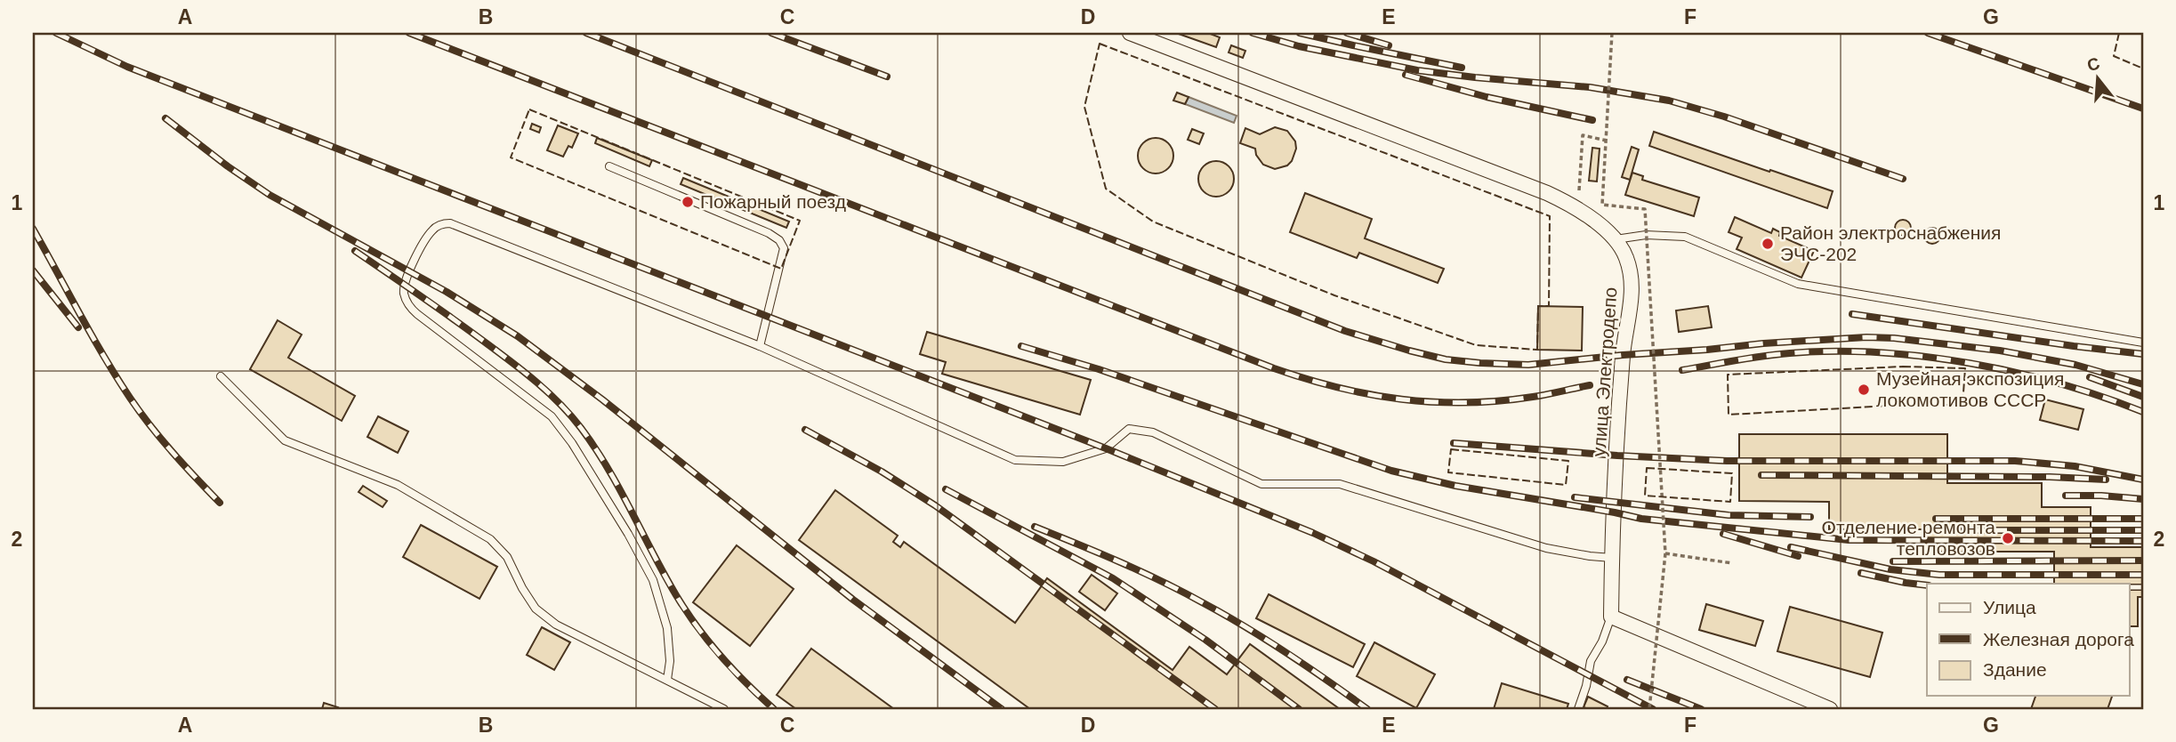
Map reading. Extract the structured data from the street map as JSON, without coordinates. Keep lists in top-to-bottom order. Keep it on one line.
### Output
{"streets":{"street":["улица Электродепо"]},"places":["Пожарный поезд","Район электроснабжения ЭЧС-202","Музейная экспозиция локомотивов СССР","Отделение ремонта тепловозов"],"legend":["Улица","Железная дорога","Здание"],"north":"top","grid":{"columns":["A","B","C","D","E","F","G"],"rows":["1","2"]}}
